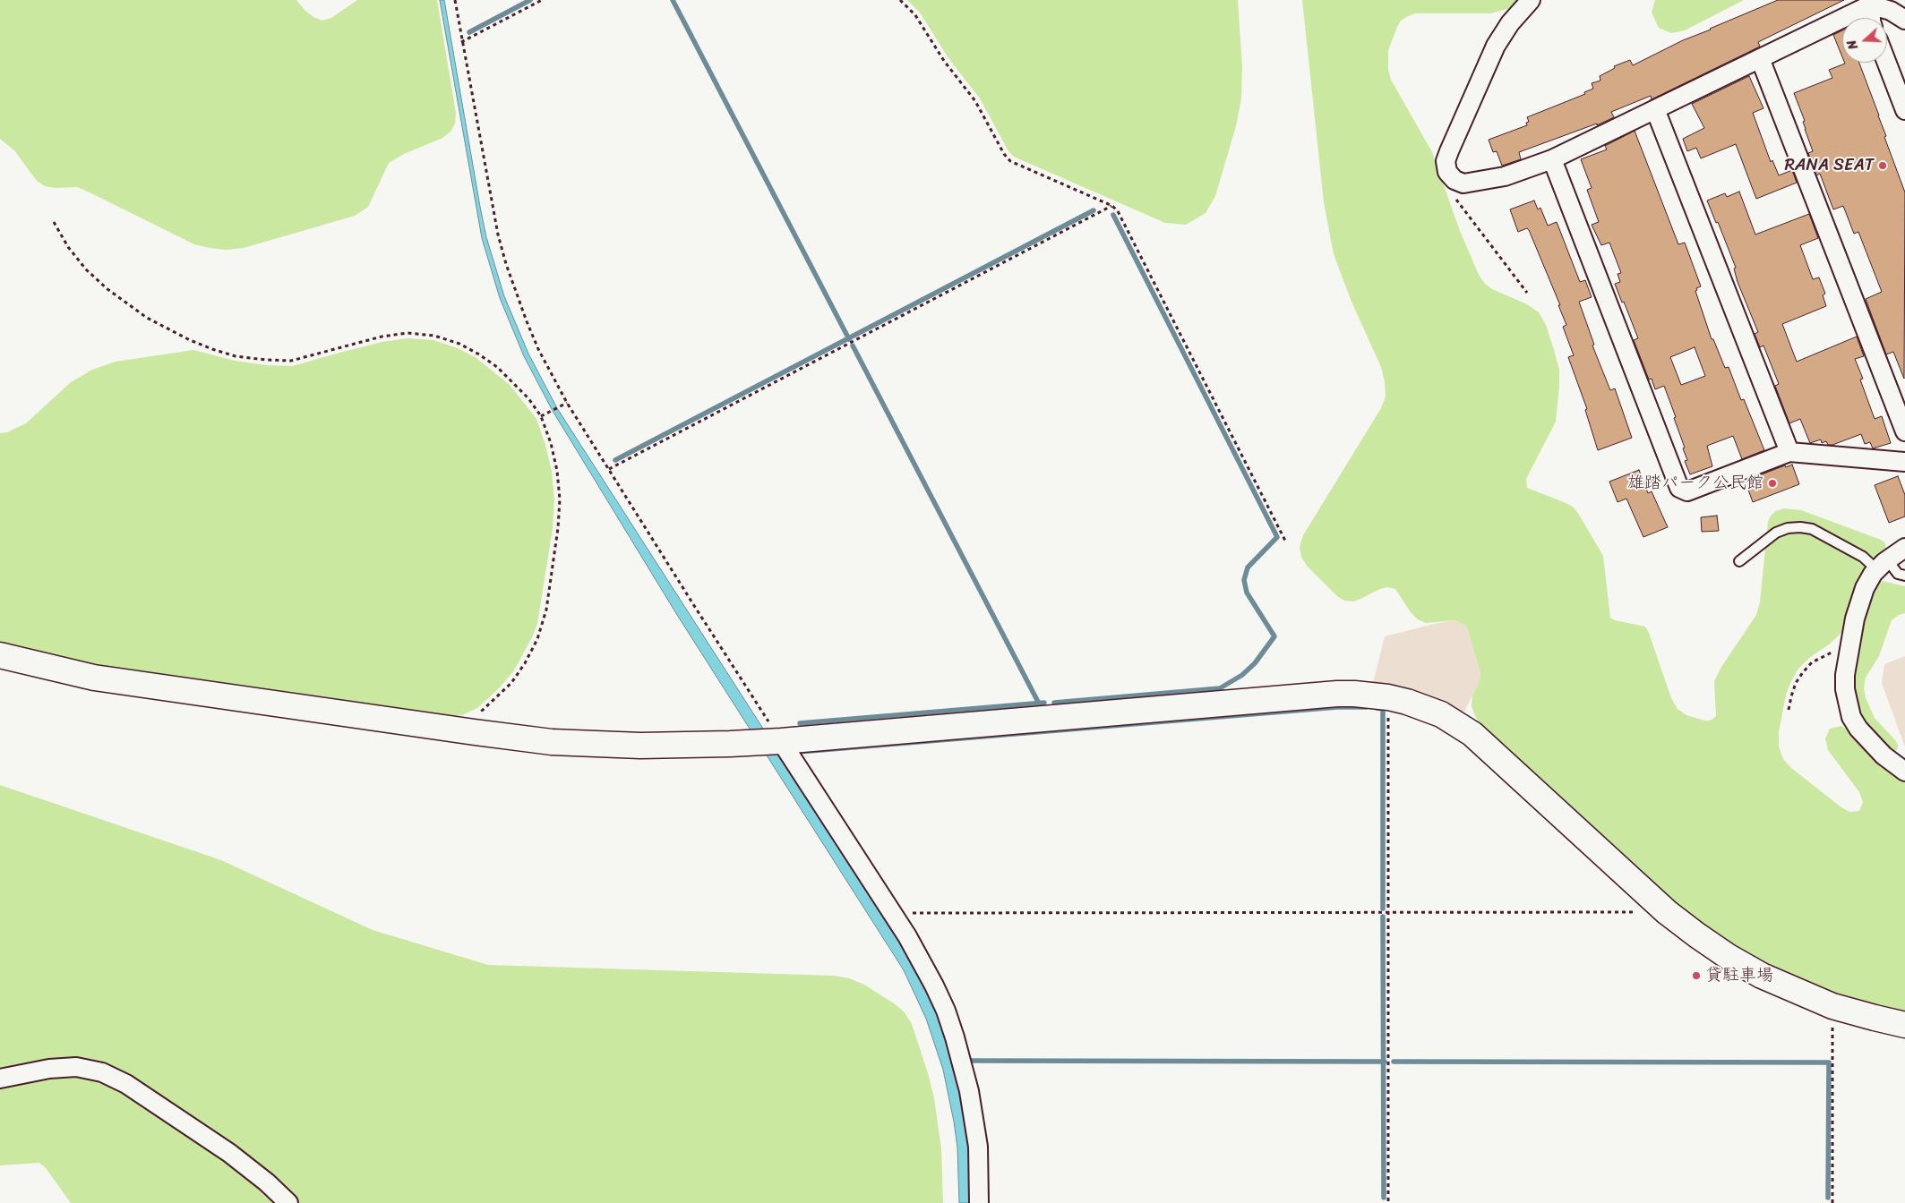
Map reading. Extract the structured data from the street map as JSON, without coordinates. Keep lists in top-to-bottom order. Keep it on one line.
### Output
{"places":["RANA SEAT","雄踏パーク公民館","貸駐車場"],"north":"left"}
